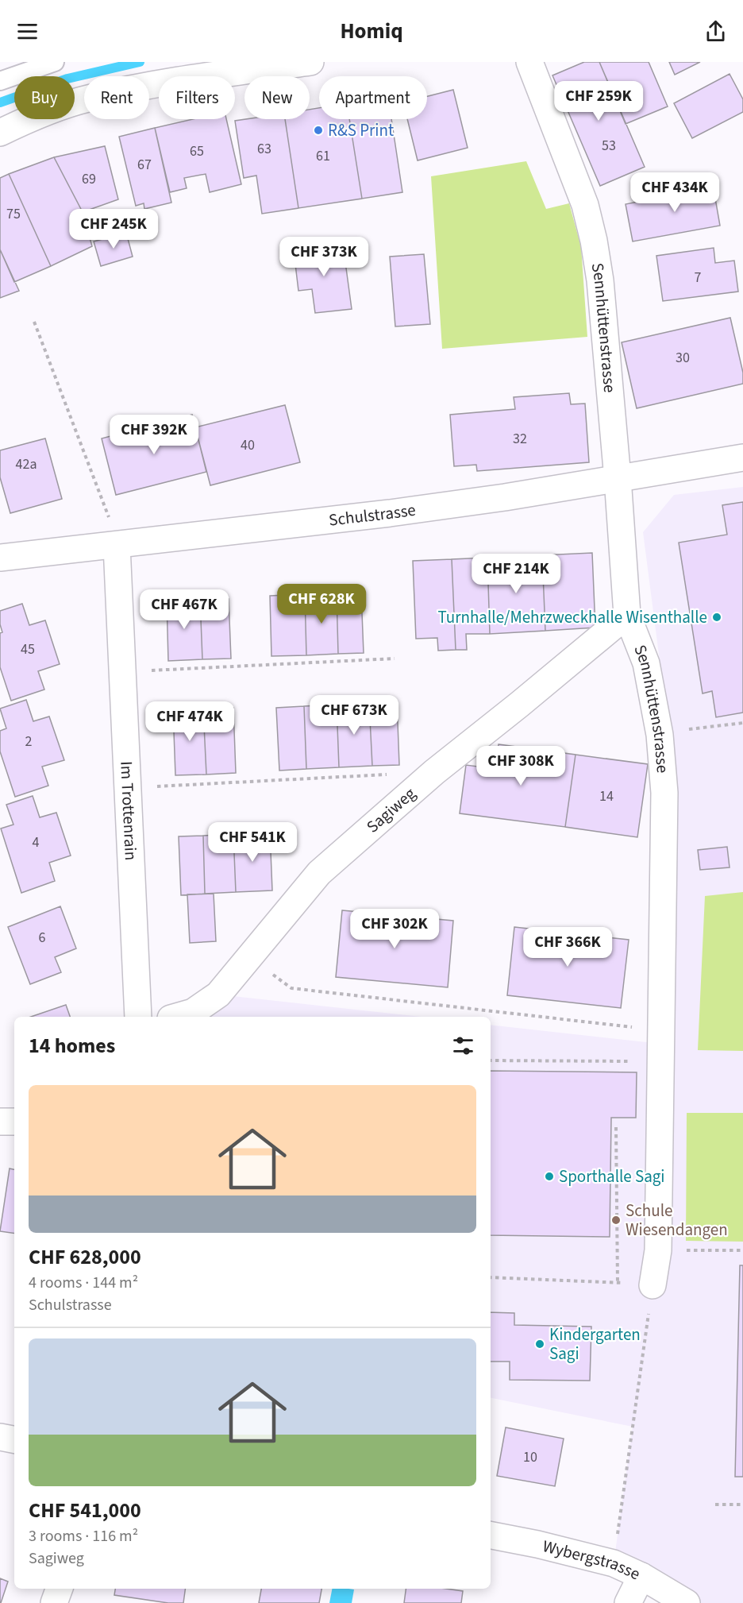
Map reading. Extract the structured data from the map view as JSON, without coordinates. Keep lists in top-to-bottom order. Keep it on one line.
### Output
{"streets":{"street":["Sennhüttenstrasse","Schulstrasse","Sagiweg","Im Trottenrain","Wybergstrasse"]},"crossings":[["Sennhüttenstrasse","Schulstrasse"],["Sennhüttenstrasse","Sagiweg"],["Schulstrasse","Im Trottenrain"]],"places":["R&S Print","Turnhalle/Mehrzweckhalle Wisenthalle","Sporthalle Sagi","Schule Wiesendangen","Kindergarten Sagi"],"house_numbers":["53","63","65","61","67","69","75","7","30","32","40","42a","45","2","14","4","6","10"],"page":{"header":"Homiq","chip":["Buy","Rent","Filters","New","Apartment"],"price":["CHF 259K","CHF 434K","CHF 245K","CHF 373K","CHF 392K","CHF 214K","CHF 628K","CHF 467K","CHF 673K","CHF 474K","CHF 308K","CHF 541K","CHF 302K","CHF 366K"],"heading":"14 homes","list":[{"name":"CHF 628,000","note":"4 rooms · 144 m² · Schulstrasse"},{"name":"CHF 541,000","note":"3 rooms · 116 m² · Sagiweg"}]}}
